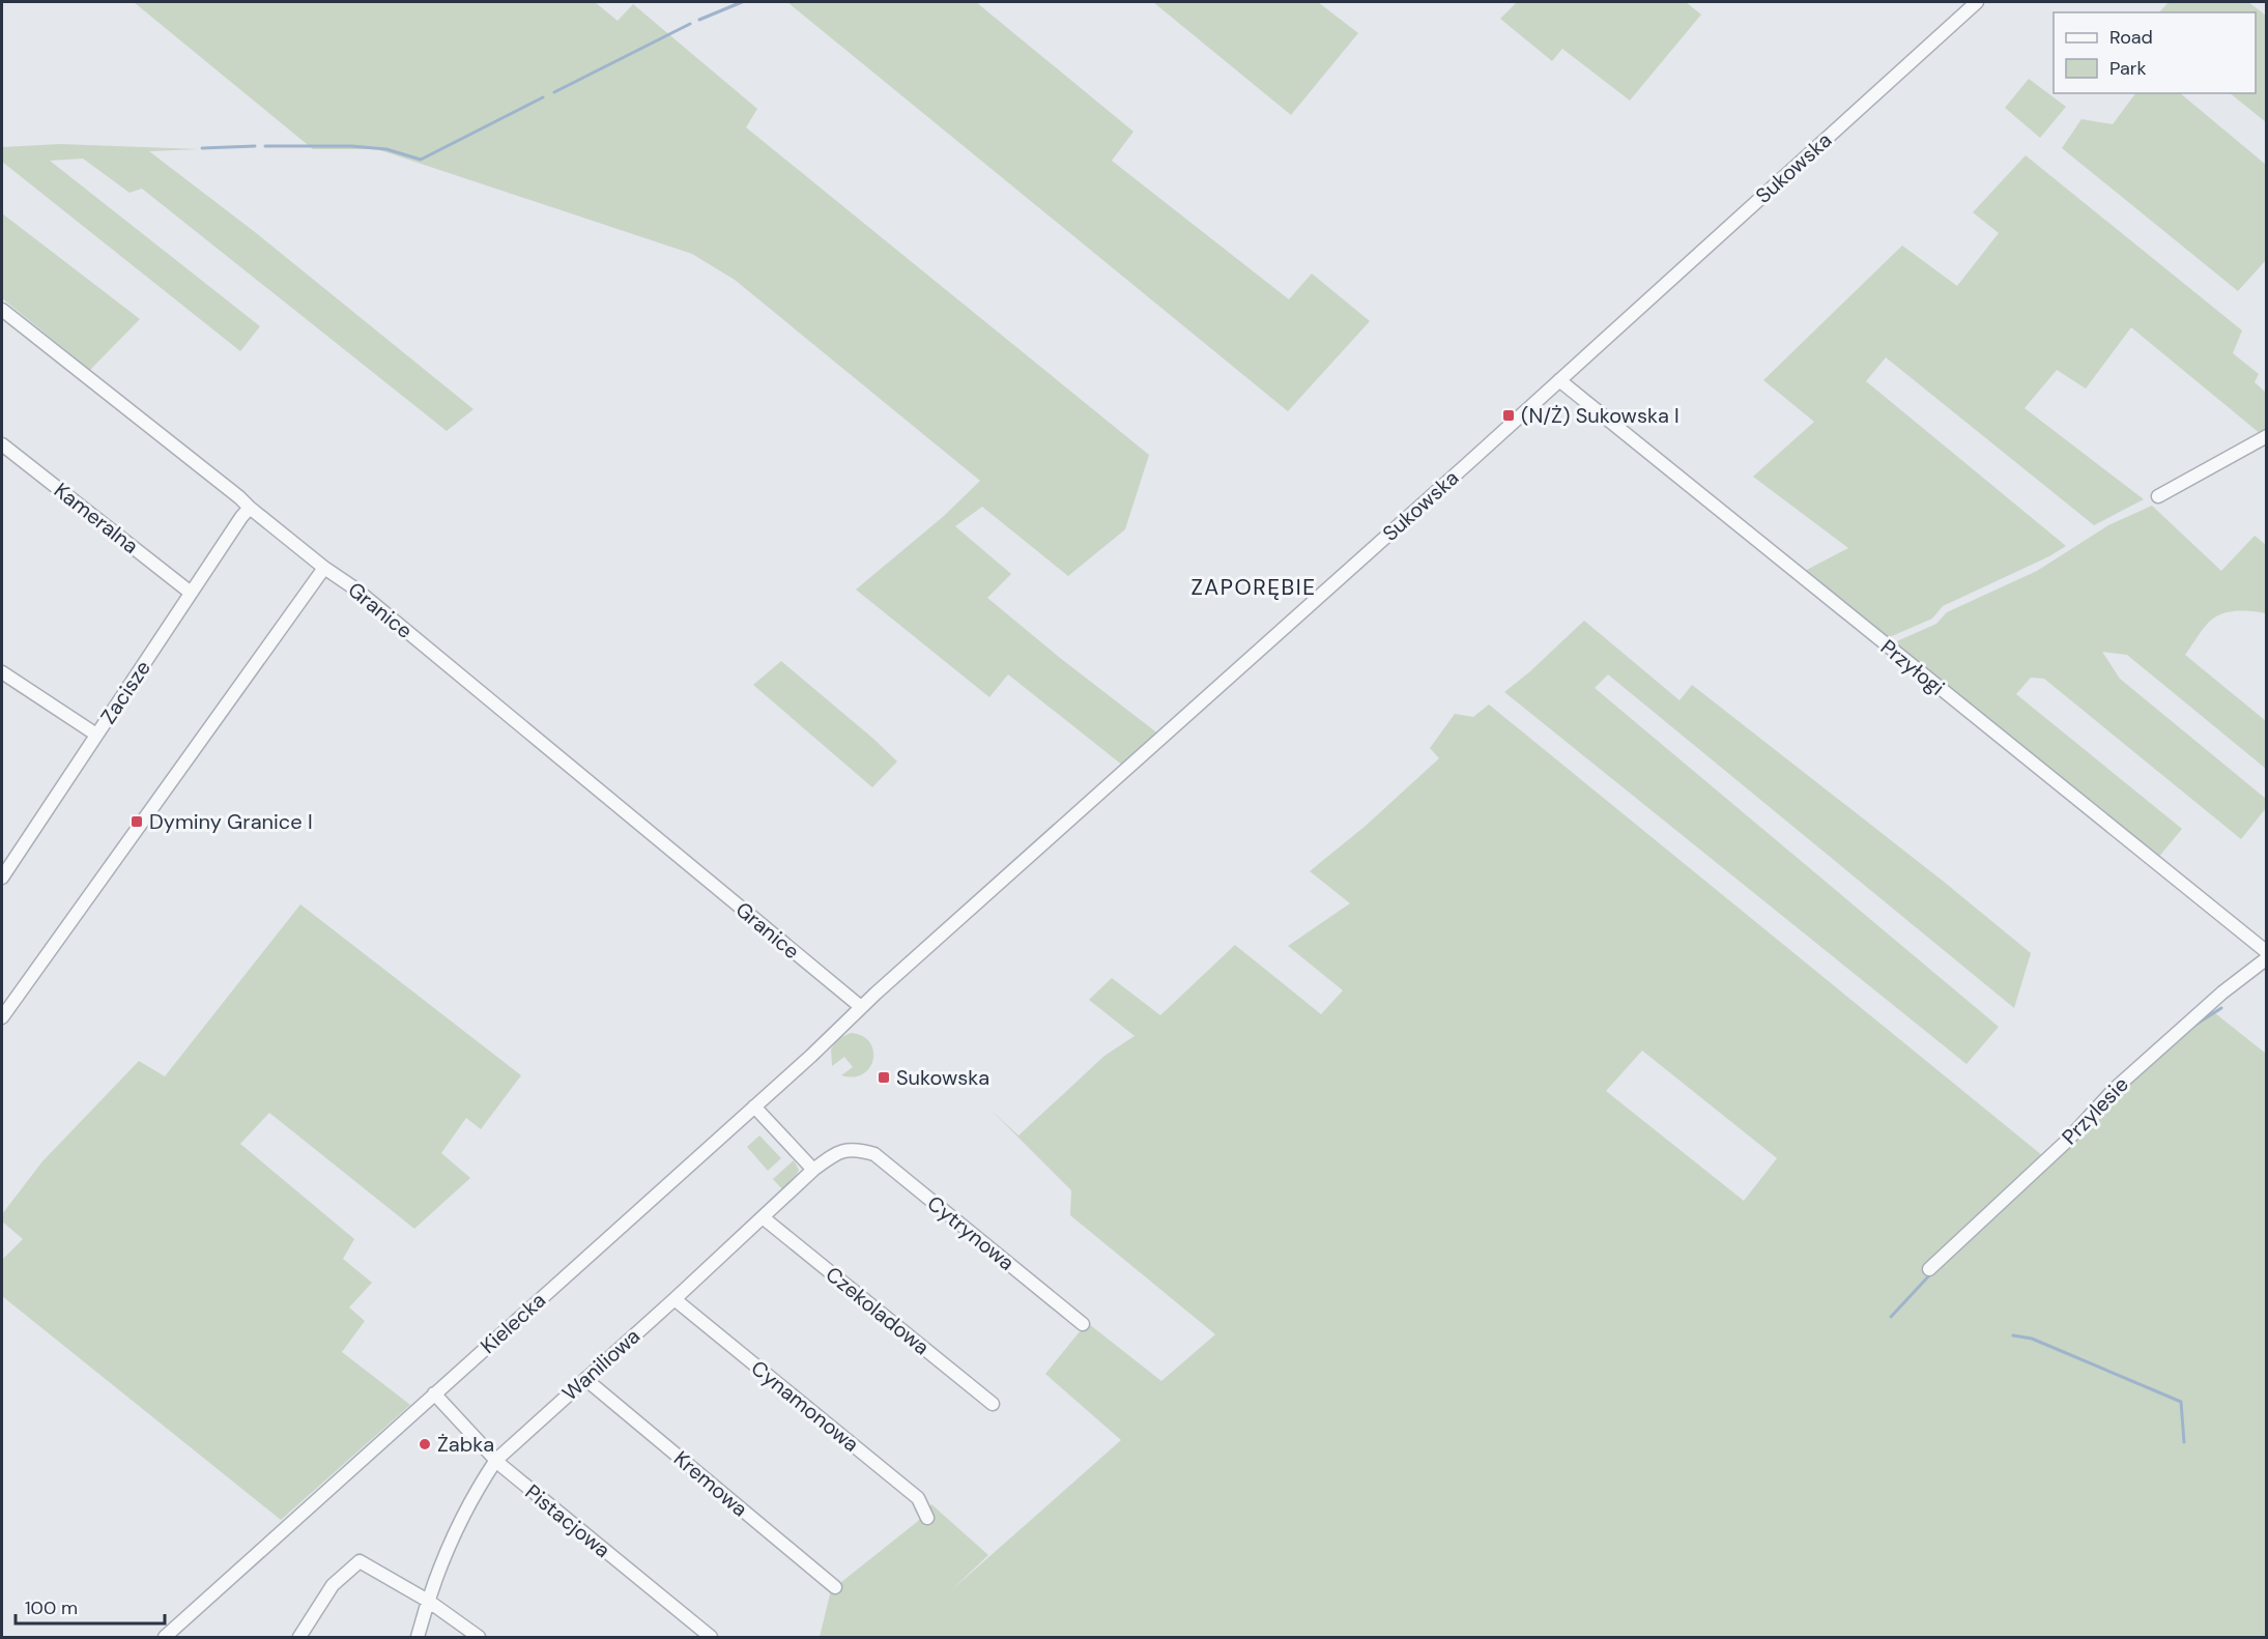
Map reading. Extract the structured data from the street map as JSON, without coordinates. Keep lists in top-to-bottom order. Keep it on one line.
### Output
{"streets":{"street":["Sukowska","Kameralna","Granice","Przyłogi","Zacisze","Przylesie","Cytrynowa","Czekoladowa","Kielecka","Waniliowa","Cynamonowa","Kremowa","Pistacjowa"]},"crossings":[["Sukowska","Granice"],["Sukowska","Przyłogi"],["Sukowska","Kielecka"],["Kameralna","Zacisze"],["Granice","Kielecka"],["Cytrynowa","Waniliowa"],["Czekoladowa","Waniliowa"],["Kielecka","Pistacjowa"],["Waniliowa","Cynamonowa"],["Waniliowa","Kremowa"],["Waniliowa","Pistacjowa"]],"districts":["ZAPORĘBIE"],"places":{"transit":["(N/Ż) Sukowska I","Dyminy Granice I","Sukowska"],"other":["Żabka"]},"legend":["Road","Park"],"scale_bar":"100 m"}
